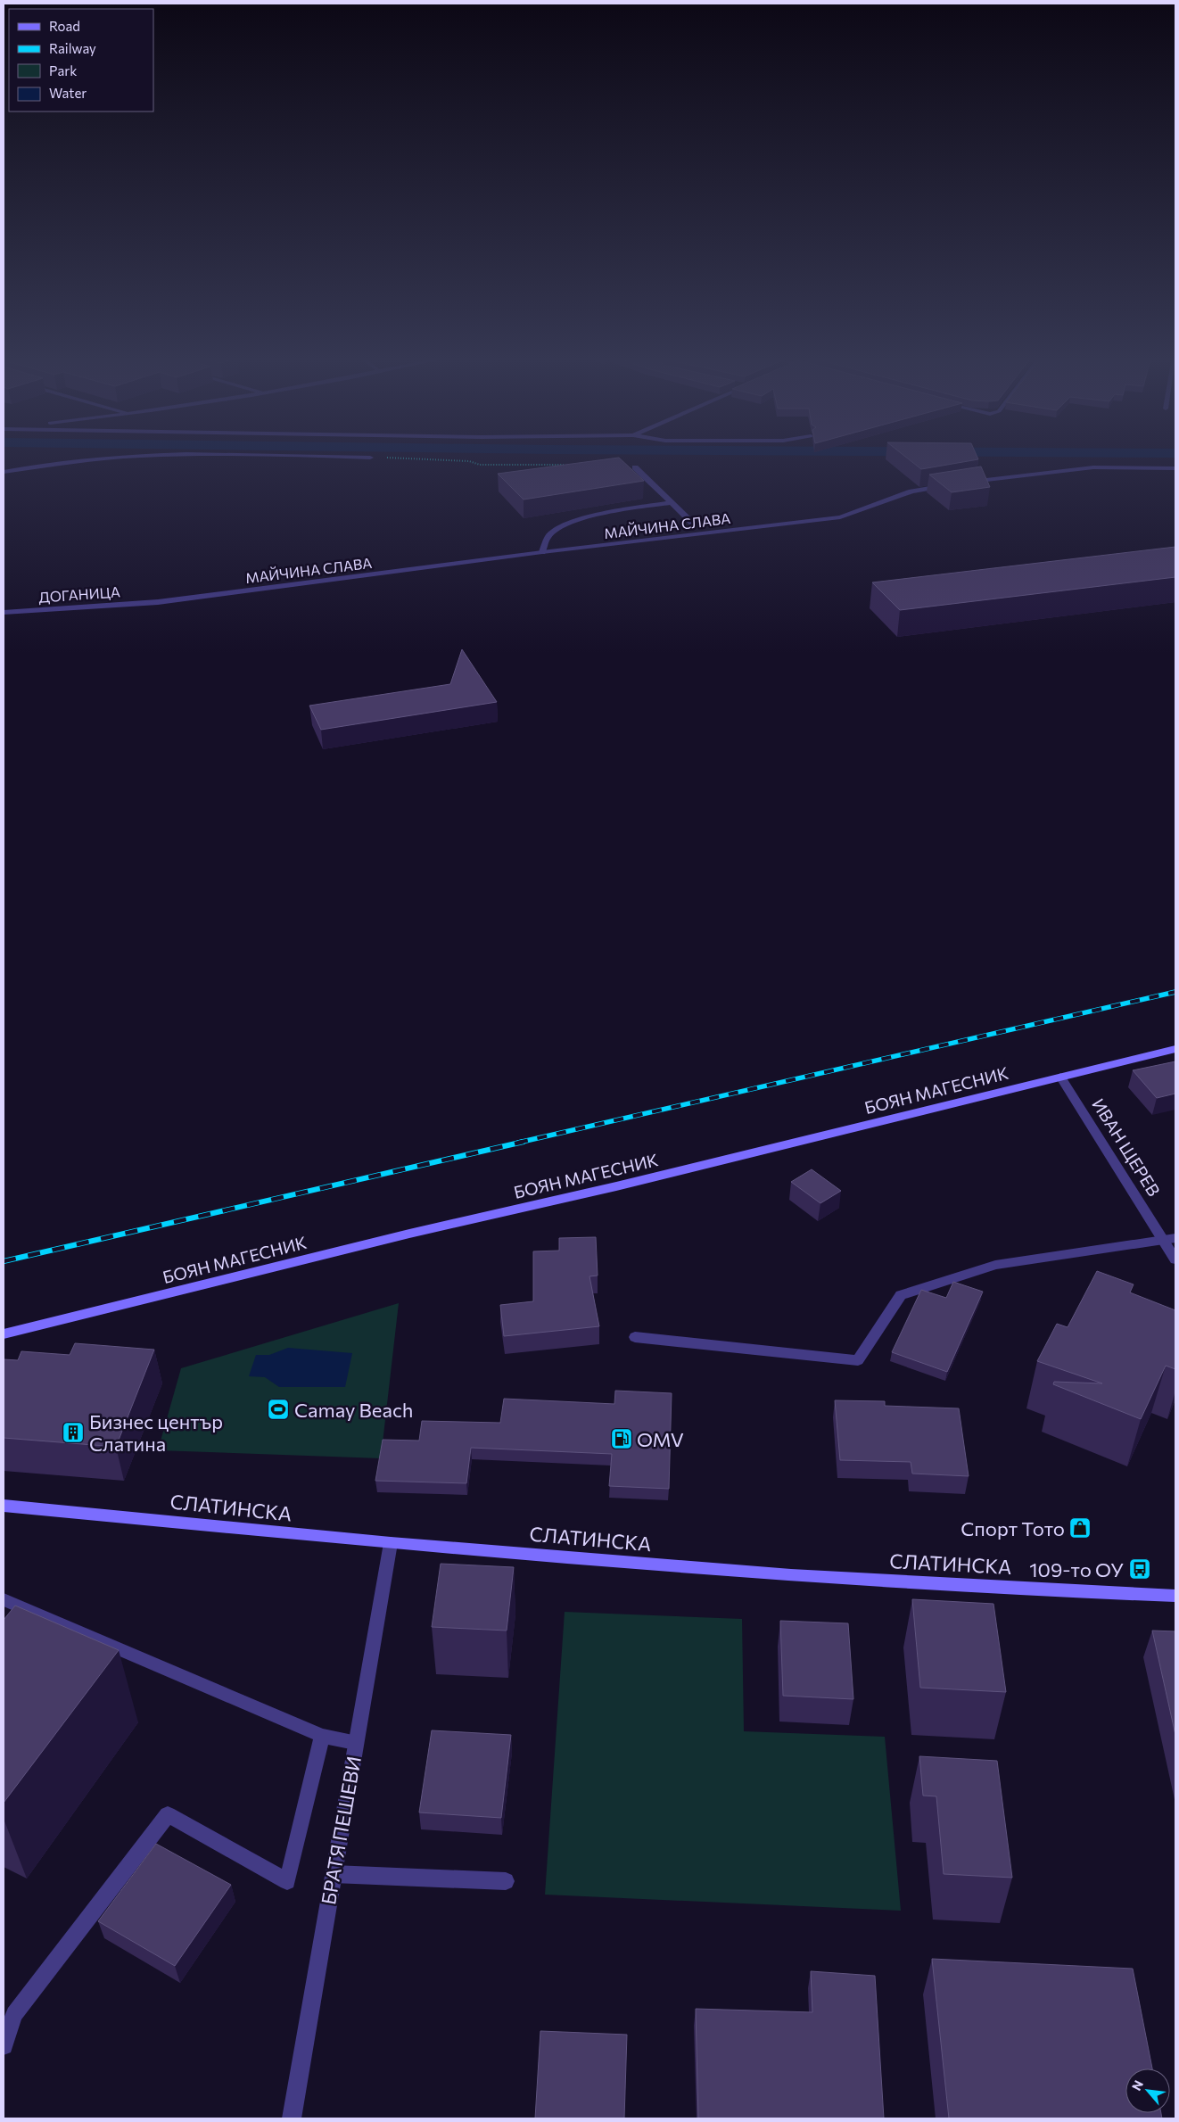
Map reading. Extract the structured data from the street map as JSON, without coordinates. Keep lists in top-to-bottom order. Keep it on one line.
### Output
{"streets":{"street":["МАЙЧИНА СЛАВА","ДОГАНИЦА","БОЯН МАГЕСНИК","ИВАН ЩЕРЕВ","СЛАТИНСКА","БРАТЯ ПЕШЕВИ"]},"crossings":[["МАЙЧИНА СЛАВА","ДОГАНИЦА"],["БОЯН МАГЕСНИК","ИВАН ЩЕРЕВ"],["СЛАТИНСКА","БРАТЯ ПЕШЕВИ"]],"places":{"sports":["Camay Beach"],"building":["Бизнес център Слатина"],"fuel station":["OMV"],"shop":["Спорт Тото"],"bus stop":["109-то ОУ"]},"legend":["Road","Railway","Park","Water"],"north":"top left"}
